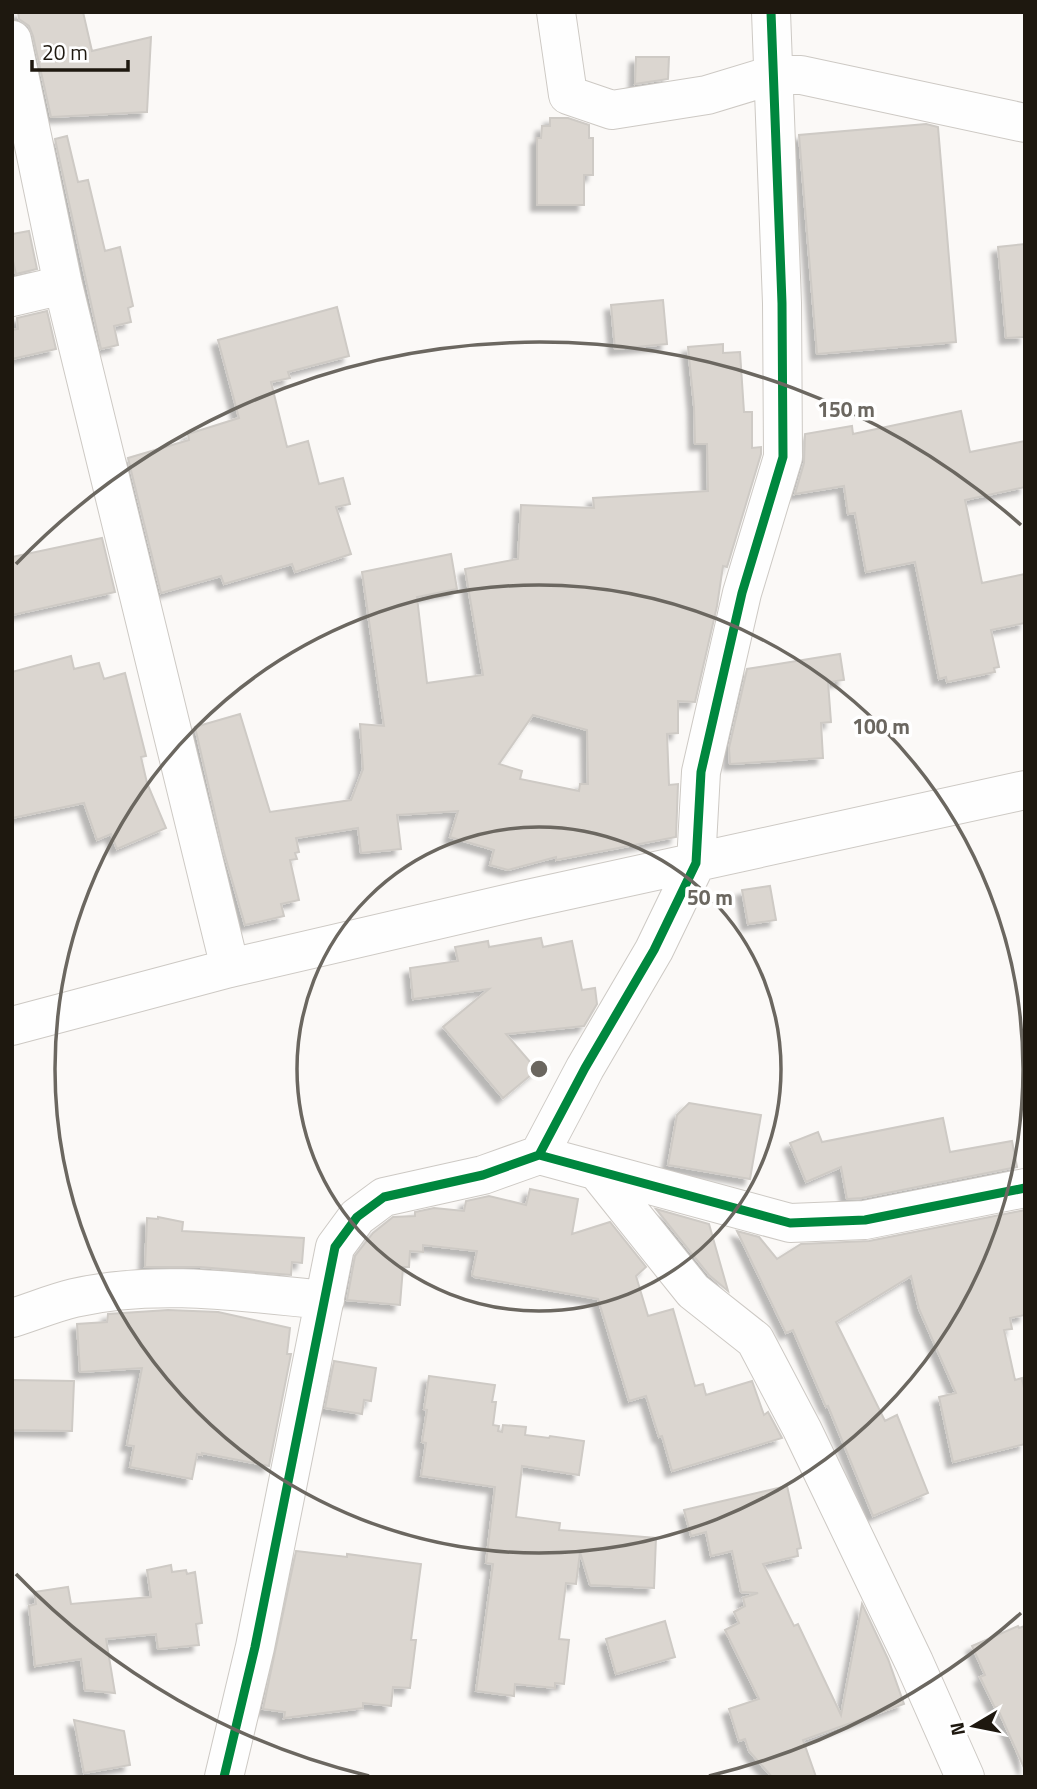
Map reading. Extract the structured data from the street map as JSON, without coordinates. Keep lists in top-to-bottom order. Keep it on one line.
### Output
{"scale_bar":"20 m","north":"left","rings":["150 m","100 m","50 m"]}
